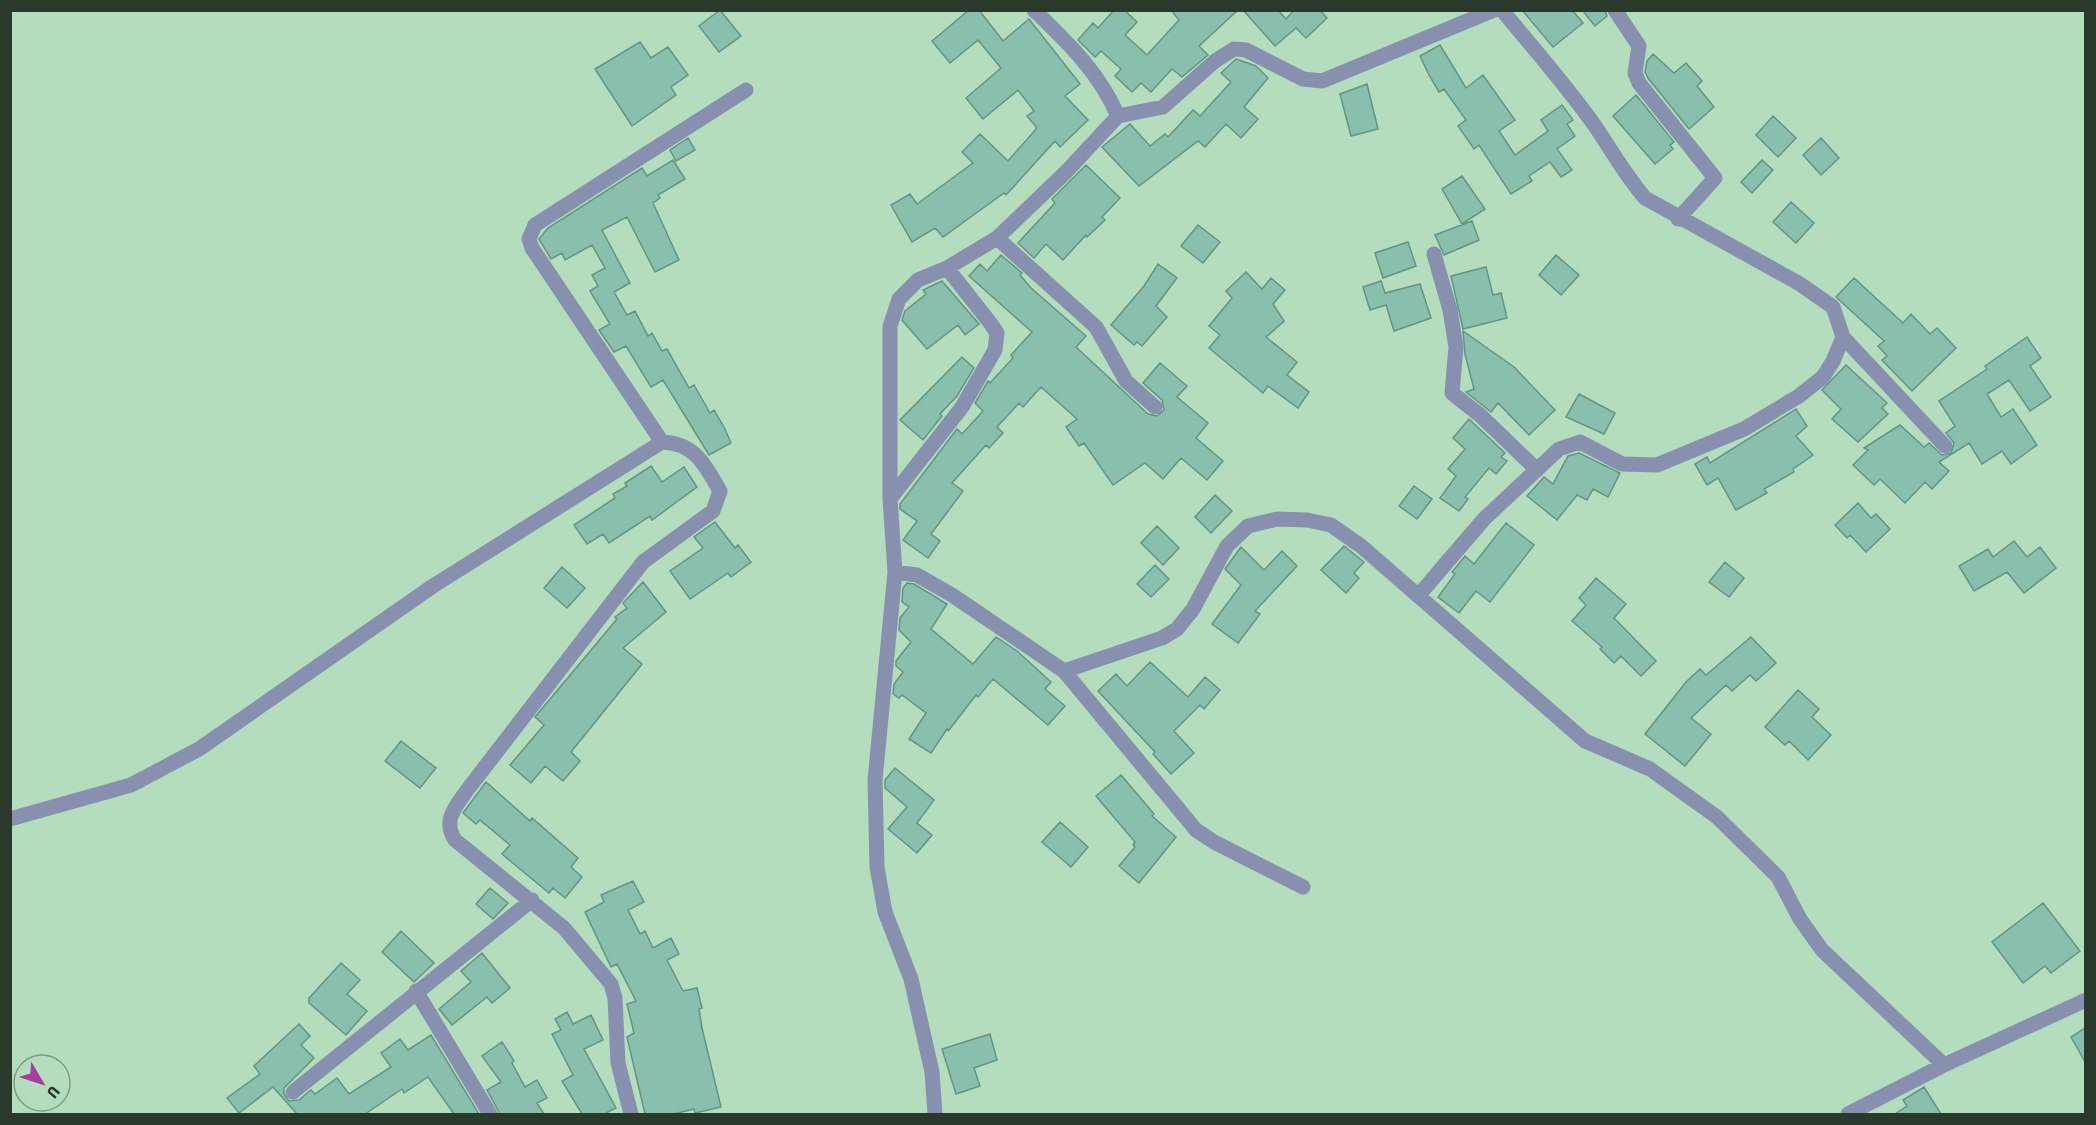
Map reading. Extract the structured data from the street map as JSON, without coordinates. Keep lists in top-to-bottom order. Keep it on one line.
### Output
{"north":"bottom right"}
